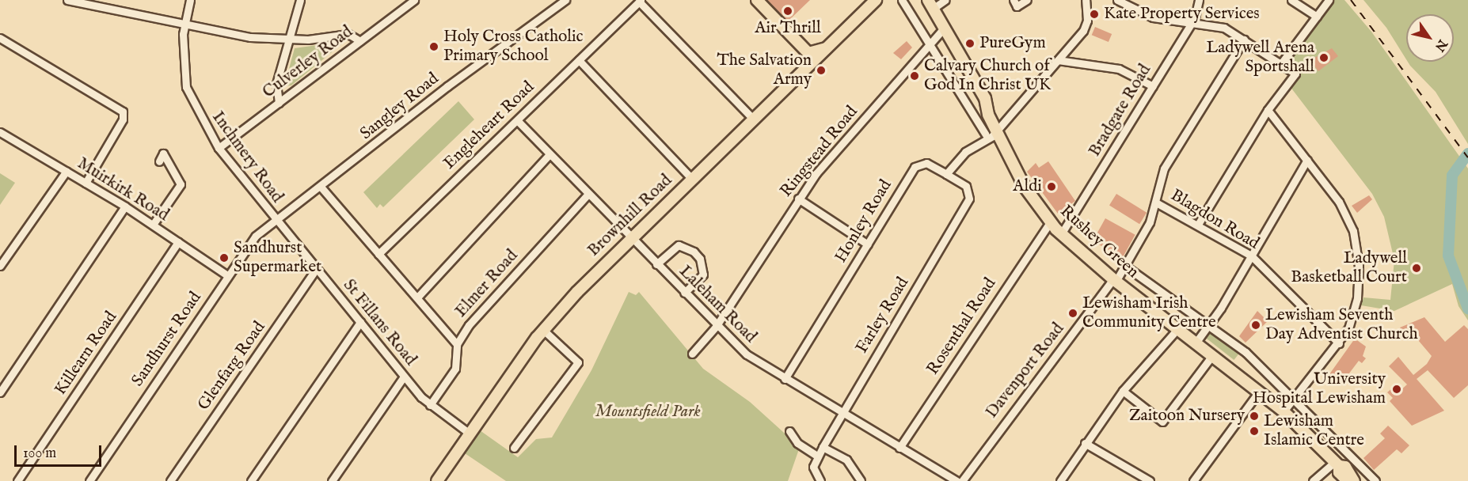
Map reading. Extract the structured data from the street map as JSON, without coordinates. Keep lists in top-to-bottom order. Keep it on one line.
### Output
{"streets":{"highway":["Brownhill Road","Rushey Green"],"street":["Culverley Road","Sangley Road","Bradgate Road","Engleheart Road","Ringstead Road","Inchmery Road","Muirkirk Road","Blagdon Road","Honley Road","Elmer Road","Laleham Road","Farley Road","St Fillans Road","Rosenthal Road","Sandhurst Road","Killearn Road","Glenfarg Road","Davenport Road"]},"crossings":[["Culverley Road","Inchmery Road"],["Sangley Road","Inchmery Road"],["Sangley Road","St Fillans Road"],["Sangley Road","Sandhurst Road"],["Bradgate Road","Rushey Green"],["Engleheart Road","Laleham Road"],["Ringstead Road","Rushey Green"],["Ringstead Road","Laleham Road"],["Inchmery Road","St Fillans Road"],["Inchmery Road","Sandhurst Road"],["Muirkirk Road","Sandhurst Road"],["Muirkirk Road","Killearn Road"],["Brownhill Road","Laleham Road"],["Brownhill Road","St Fillans Road"],["Blagdon Road","Davenport Road"],["Honley Road","Laleham Road"],["Honley Road","Farley Road"],["Rushey Green","Rosenthal Road"],["Rushey Green","Davenport Road"],["Elmer Road","Laleham Road"],["Elmer Road","St Fillans Road"],["Laleham Road","Farley Road"],["Laleham Road","Rosenthal Road"],["St Fillans Road","Sandhurst Road"],["St Fillans Road","Glenfarg Road"]],"parks":["Mountsfield Park"],"places":["Air Thrill","Kate Property Services","PureGym","Holy Cross Catholic Primary School","Ladywell Arena Sportshall","The Salvation Army","Calvary Church of God In Christ UK","Aldi","Sandhurst Supermarket","Ladywell Basketball Court","Lewisham Irish Community Centre","Lewisham Seventh Day Adventist Church","University Hospital Lewisham","Zaitoon Nursery","Lewisham Islamic Centre"],"scale_bar":"100 m","north":"bottom right"}
